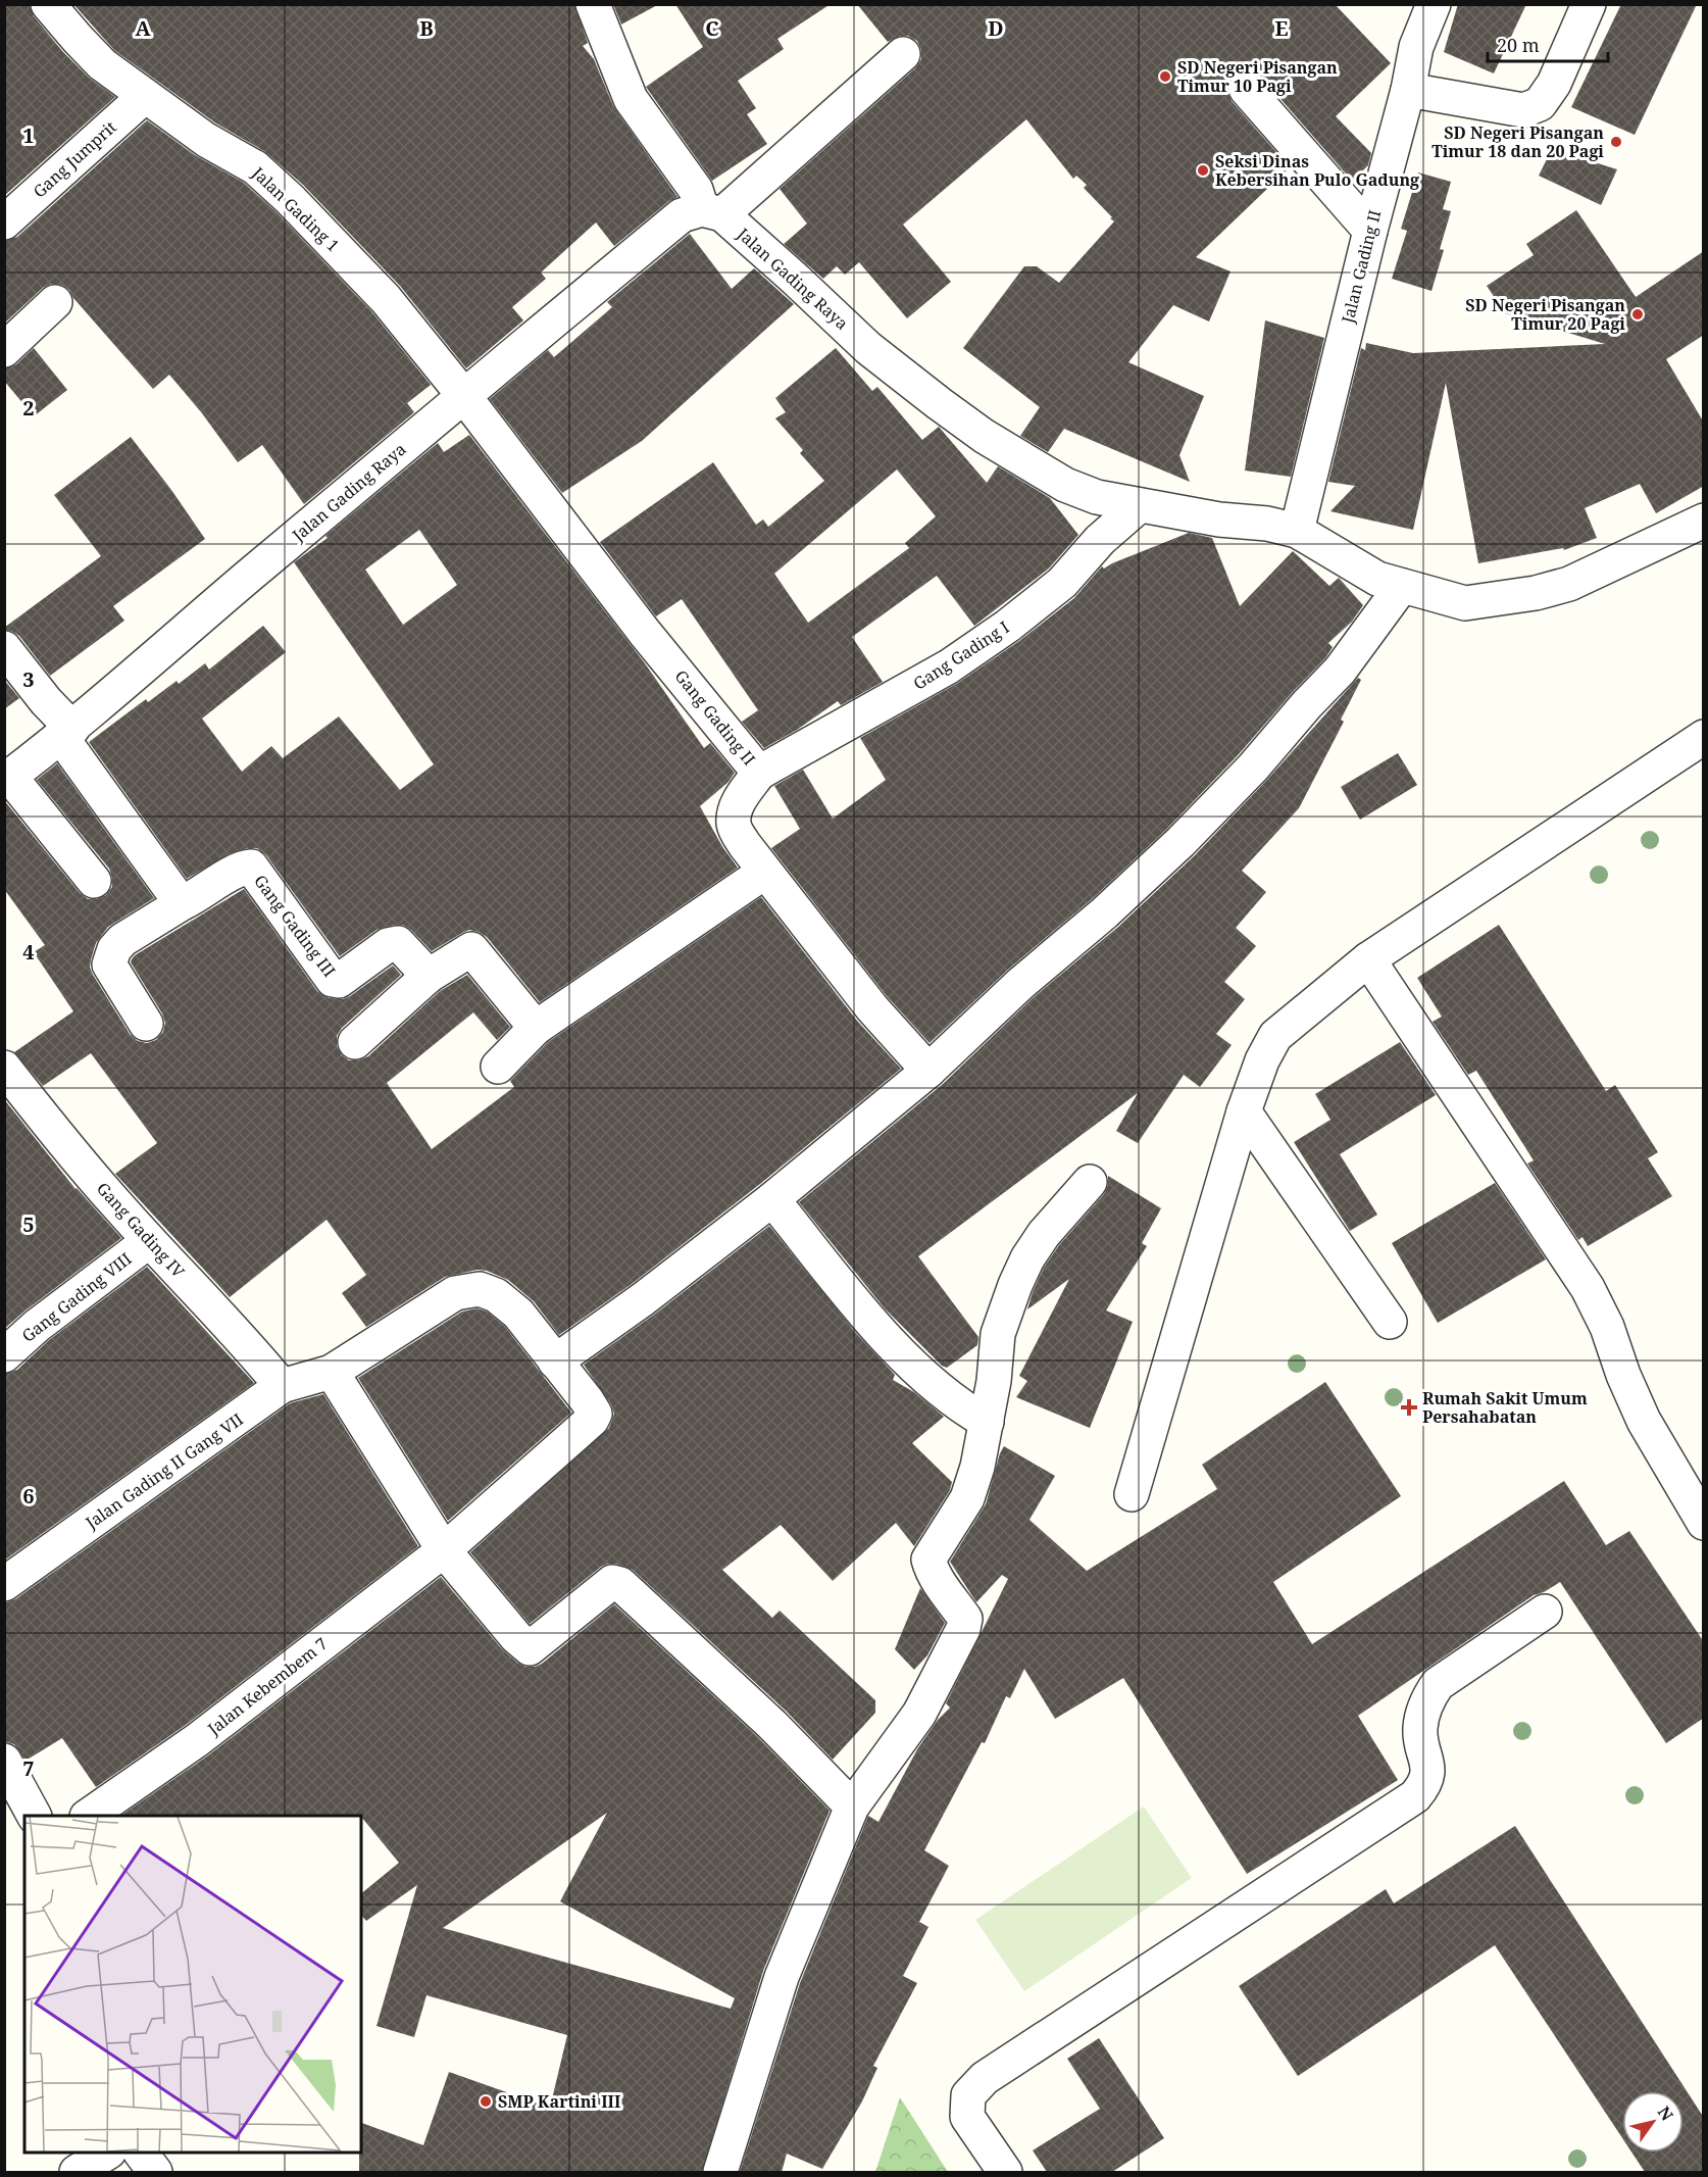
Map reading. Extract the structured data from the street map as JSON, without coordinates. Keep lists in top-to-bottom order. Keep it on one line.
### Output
{"streets":{"street":["Gang Jumprit","Jalan Gading 1","Jalan Gading II","Jalan Gading Raya","Gang Gading I","Gang Gading II","Gang Gading III","Gang Gading IV","Gang Gading VIII","Jalan Gading II Gang VII","Jalan Kebembem 7"]},"crossings":[["Gang Jumprit","Jalan Gading 1"],["Jalan Gading 1","Jalan Gading Raya"],["Jalan Gading 1","Gang Gading II"],["Jalan Gading II","Jalan Gading Raya"],["Jalan Gading Raya","Gang Gading I"],["Jalan Gading Raya","Gang Gading II"],["Gang Gading I","Gang Gading II"],["Gang Gading IV","Gang Gading VIII"],["Gang Gading IV","Jalan Gading II Gang VII"],["Jalan Gading II Gang VII","Jalan Kebembem 7"]],"places":{"other":["SD Negeri Pisangan Timur 10 Pagi","SD Negeri Pisangan Timur 18 dan 20 Pagi","Seksi Dinas Kebersihan Pulo Gadung","SD Negeri Pisangan Timur 20 Pagi","SMP Kartini III"],"health":["Rumah Sakit Umum Persahabatan"]},"scale_bar":"20 m","north":"top right","grid":{"columns":["A","B","C","D","E"],"rows":["1","2","3","4","5","6","7"]}}
